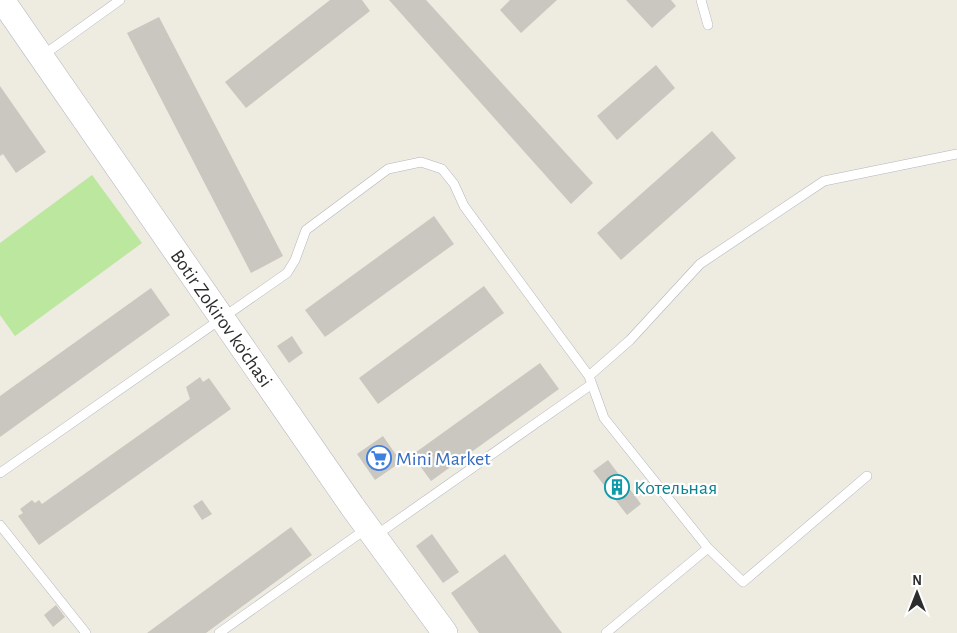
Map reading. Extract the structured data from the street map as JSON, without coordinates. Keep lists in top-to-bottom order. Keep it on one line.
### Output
{"streets":{"street":["Botir Zokirov ko'chasi"]},"places":{"supermarket":["Mini Market"],"building":["Котельная"]},"north":"top"}
